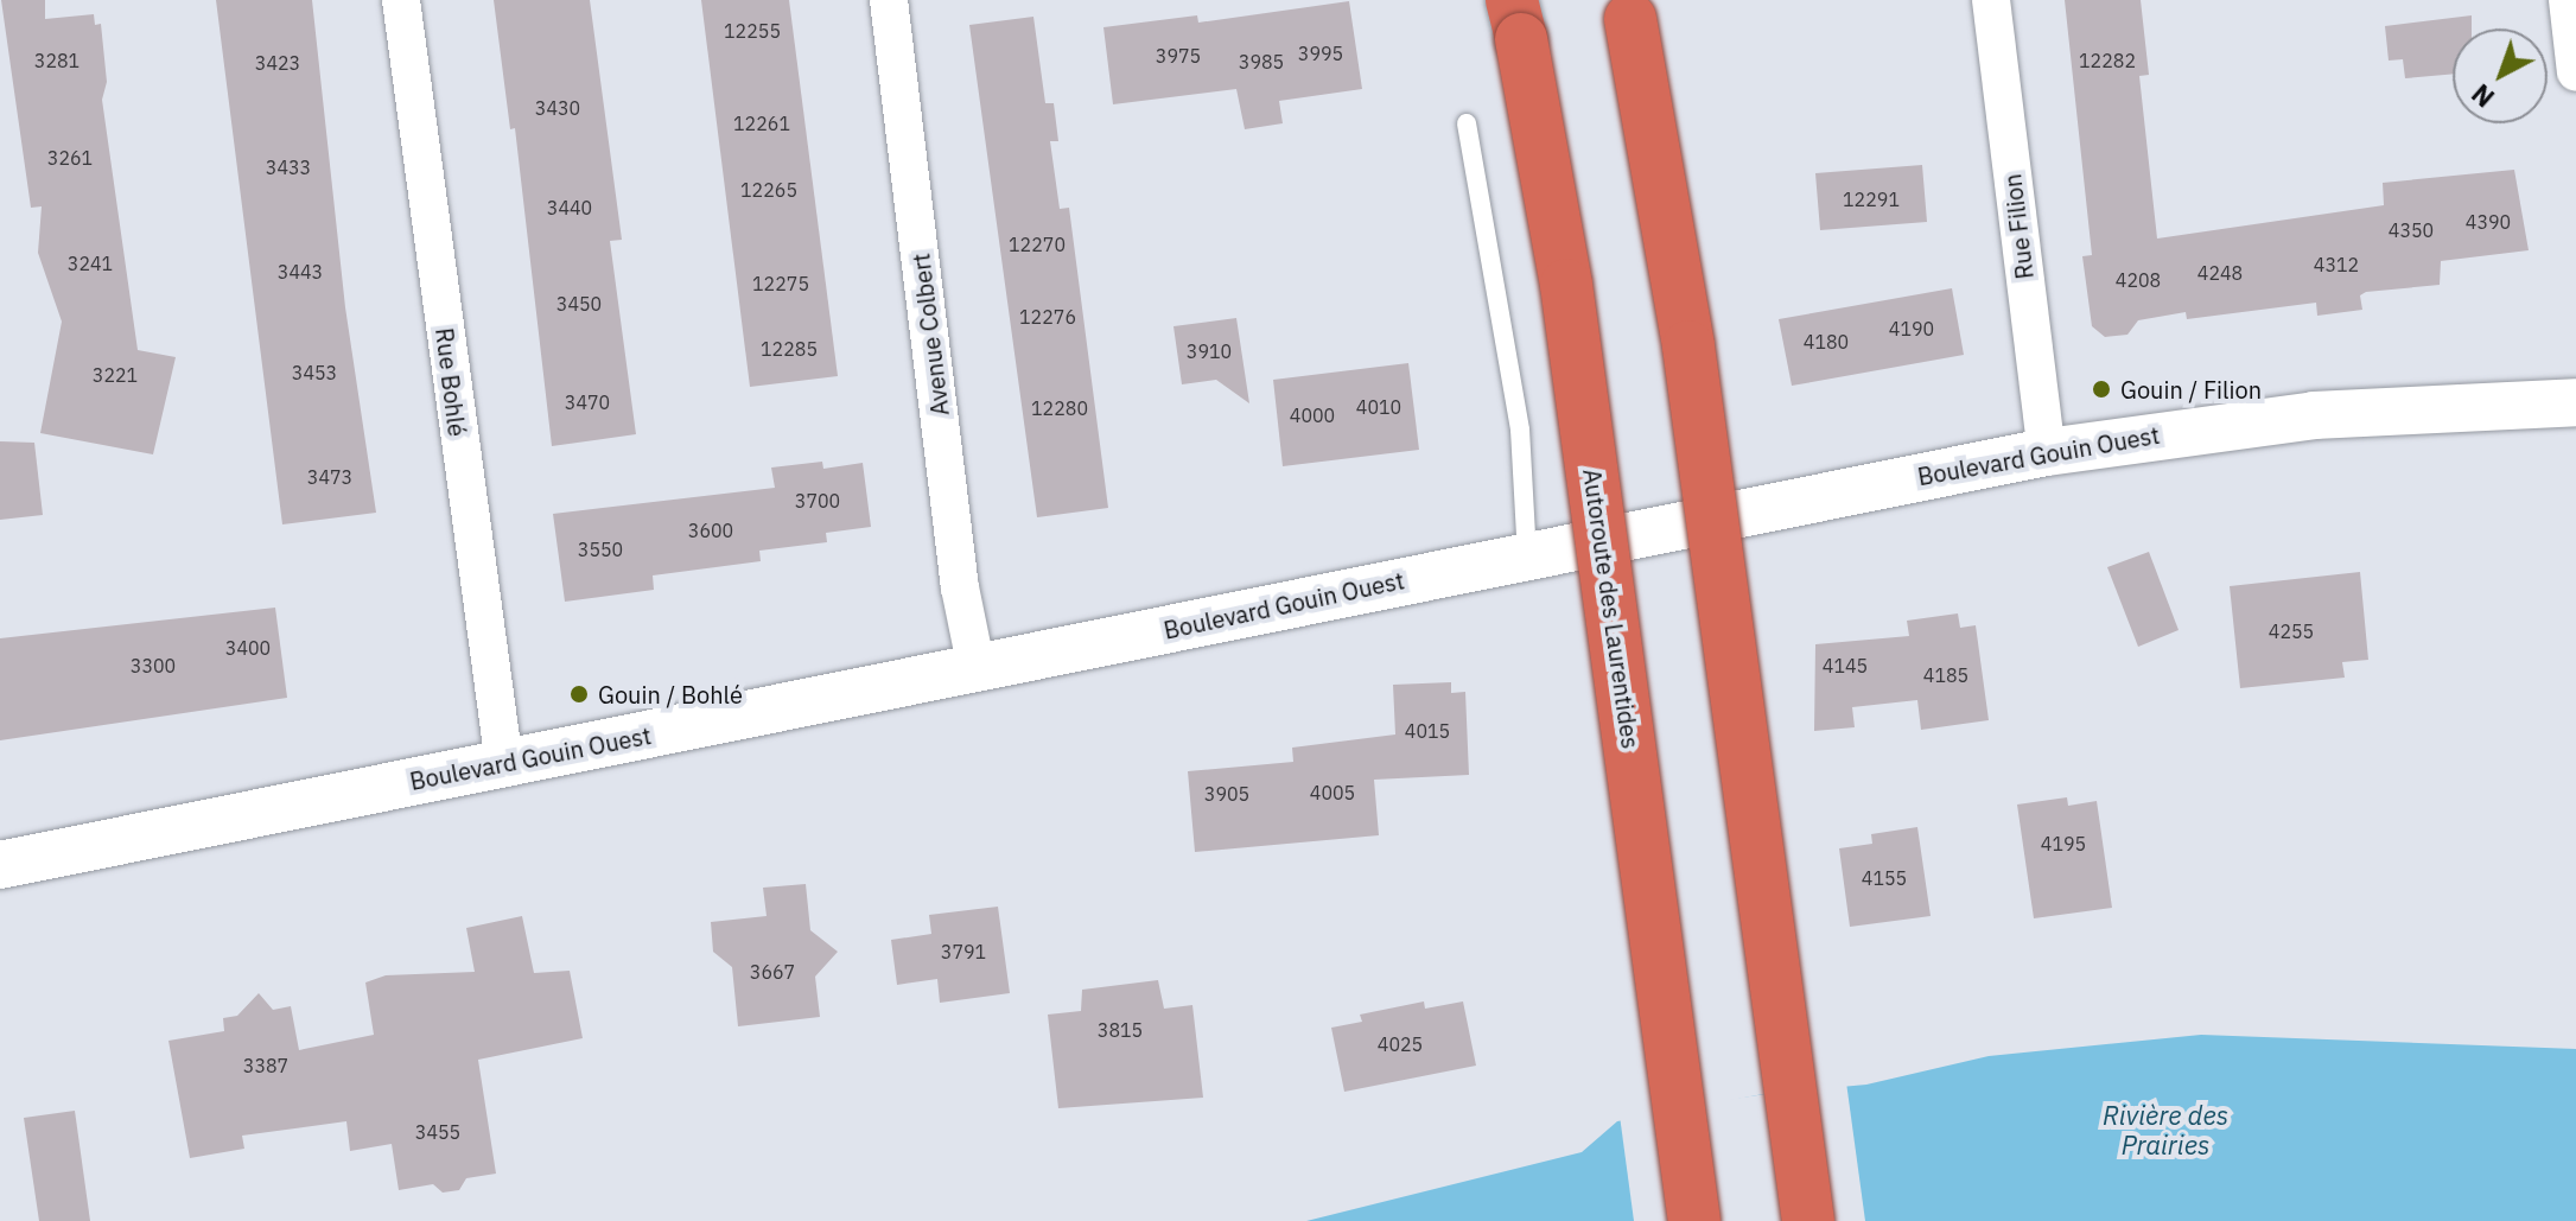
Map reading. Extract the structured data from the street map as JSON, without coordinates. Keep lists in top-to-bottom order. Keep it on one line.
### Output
{"streets":{"highway":["Autoroute des Laurentides"],"street":["Rue Filion","Avenue Colbert","Rue Bohlé","Boulevard Gouin Ouest"]},"crossings":[["Rue Filion","Boulevard Gouin Ouest"],["Avenue Colbert","Boulevard Gouin Ouest"],["Rue Bohlé","Boulevard Gouin Ouest"]],"water":["Rivière des Prairies"],"places":["Gouin / Filion","Gouin / Bohlé"],"house_numbers":["12255","3995","3975","3281","12282","3985","3423","3430","12261","3261","3433","12265","12291","3440","4390","4350","12270","3241","4312","3443","4248","4208","12275","3450","12276","4190","4180","12285","3910","3453","3221","3470","4010","12280","4000","3473","3700","3600","3550","4255","3400","3300","4145","4185","4015","4005","3905","4195","4155","3791","3667","3815","4025","3387","3455"],"north":"bottom left"}
